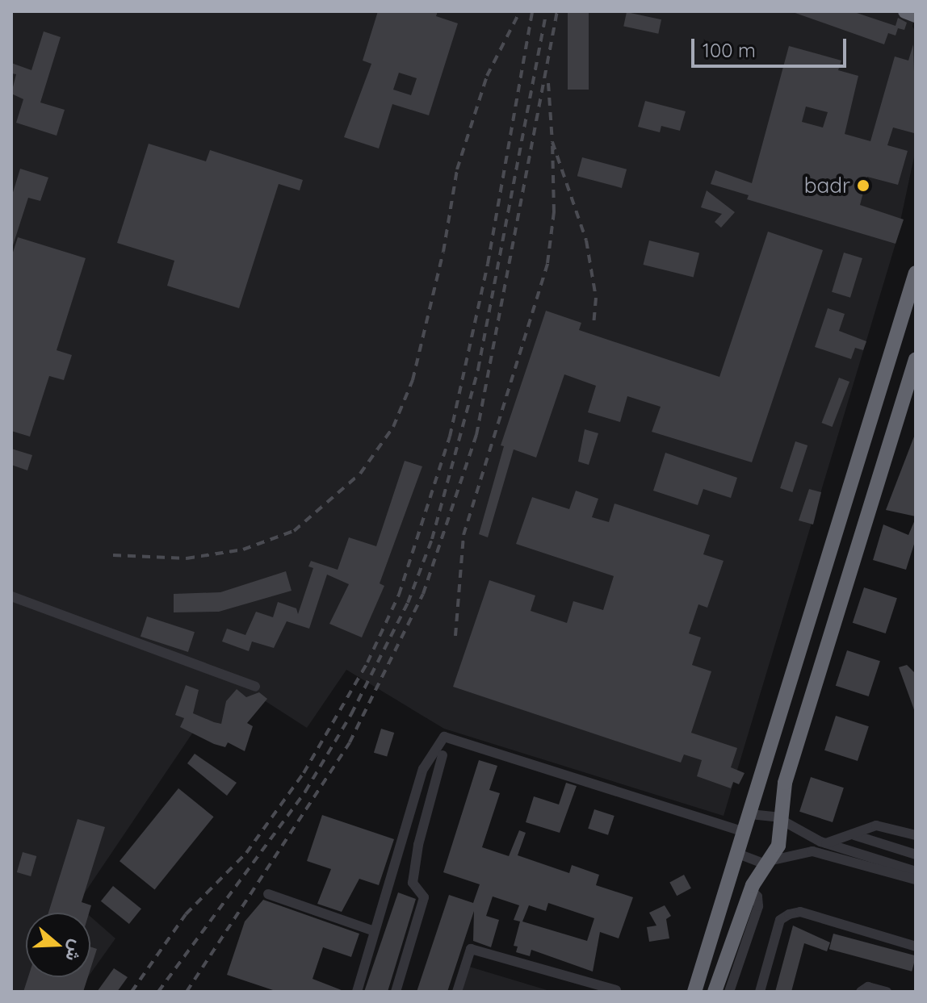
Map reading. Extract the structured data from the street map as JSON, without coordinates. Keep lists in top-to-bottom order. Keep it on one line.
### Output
{"places":["badr"],"scale_bar":"100 m","north":"right"}
